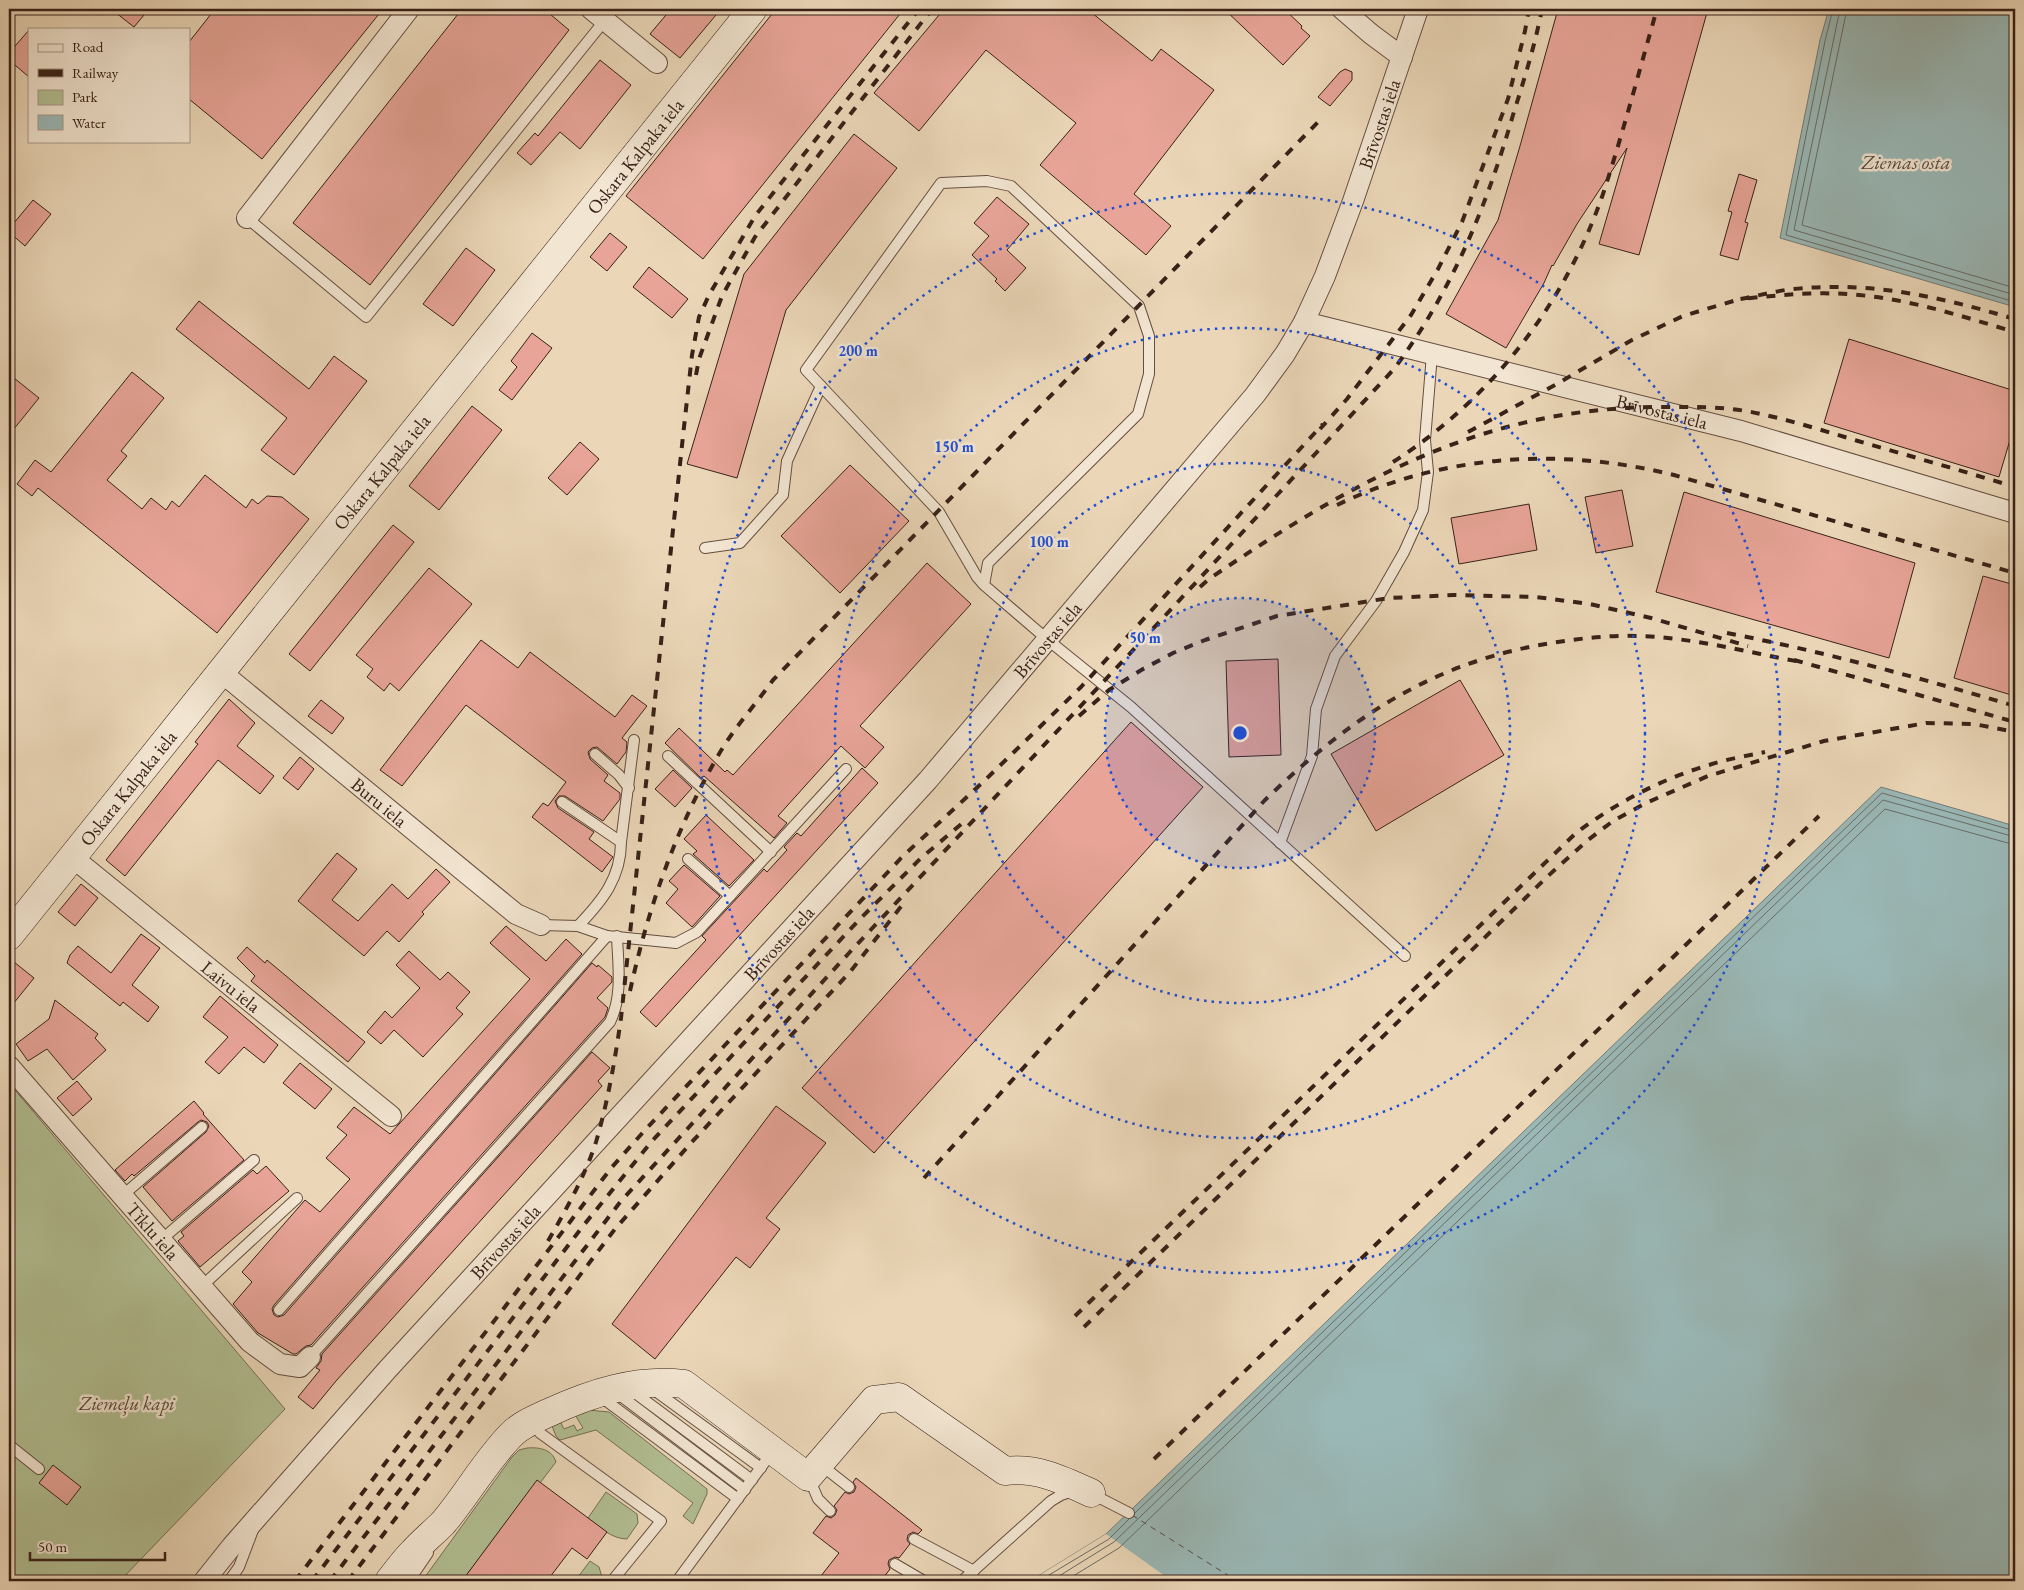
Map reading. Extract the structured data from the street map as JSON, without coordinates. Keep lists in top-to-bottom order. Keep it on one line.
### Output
{"streets":{"main road":["Oskara Kalpaka iela"],"street":["Brīvostas iela","Buru iela","Laivu iela","Tīklu iela"]},"crossings":[["Oskara Kalpaka iela","Buru iela"],["Oskara Kalpaka iela","Laivu iela"]],"water":["Ziemas osta"],"parks":["Ziemeļu kapi"],"legend":["Road","Railway","Park","Water"],"scale_bar":"50 m","rings":["200 m","150 m","100 m","50 m"]}
